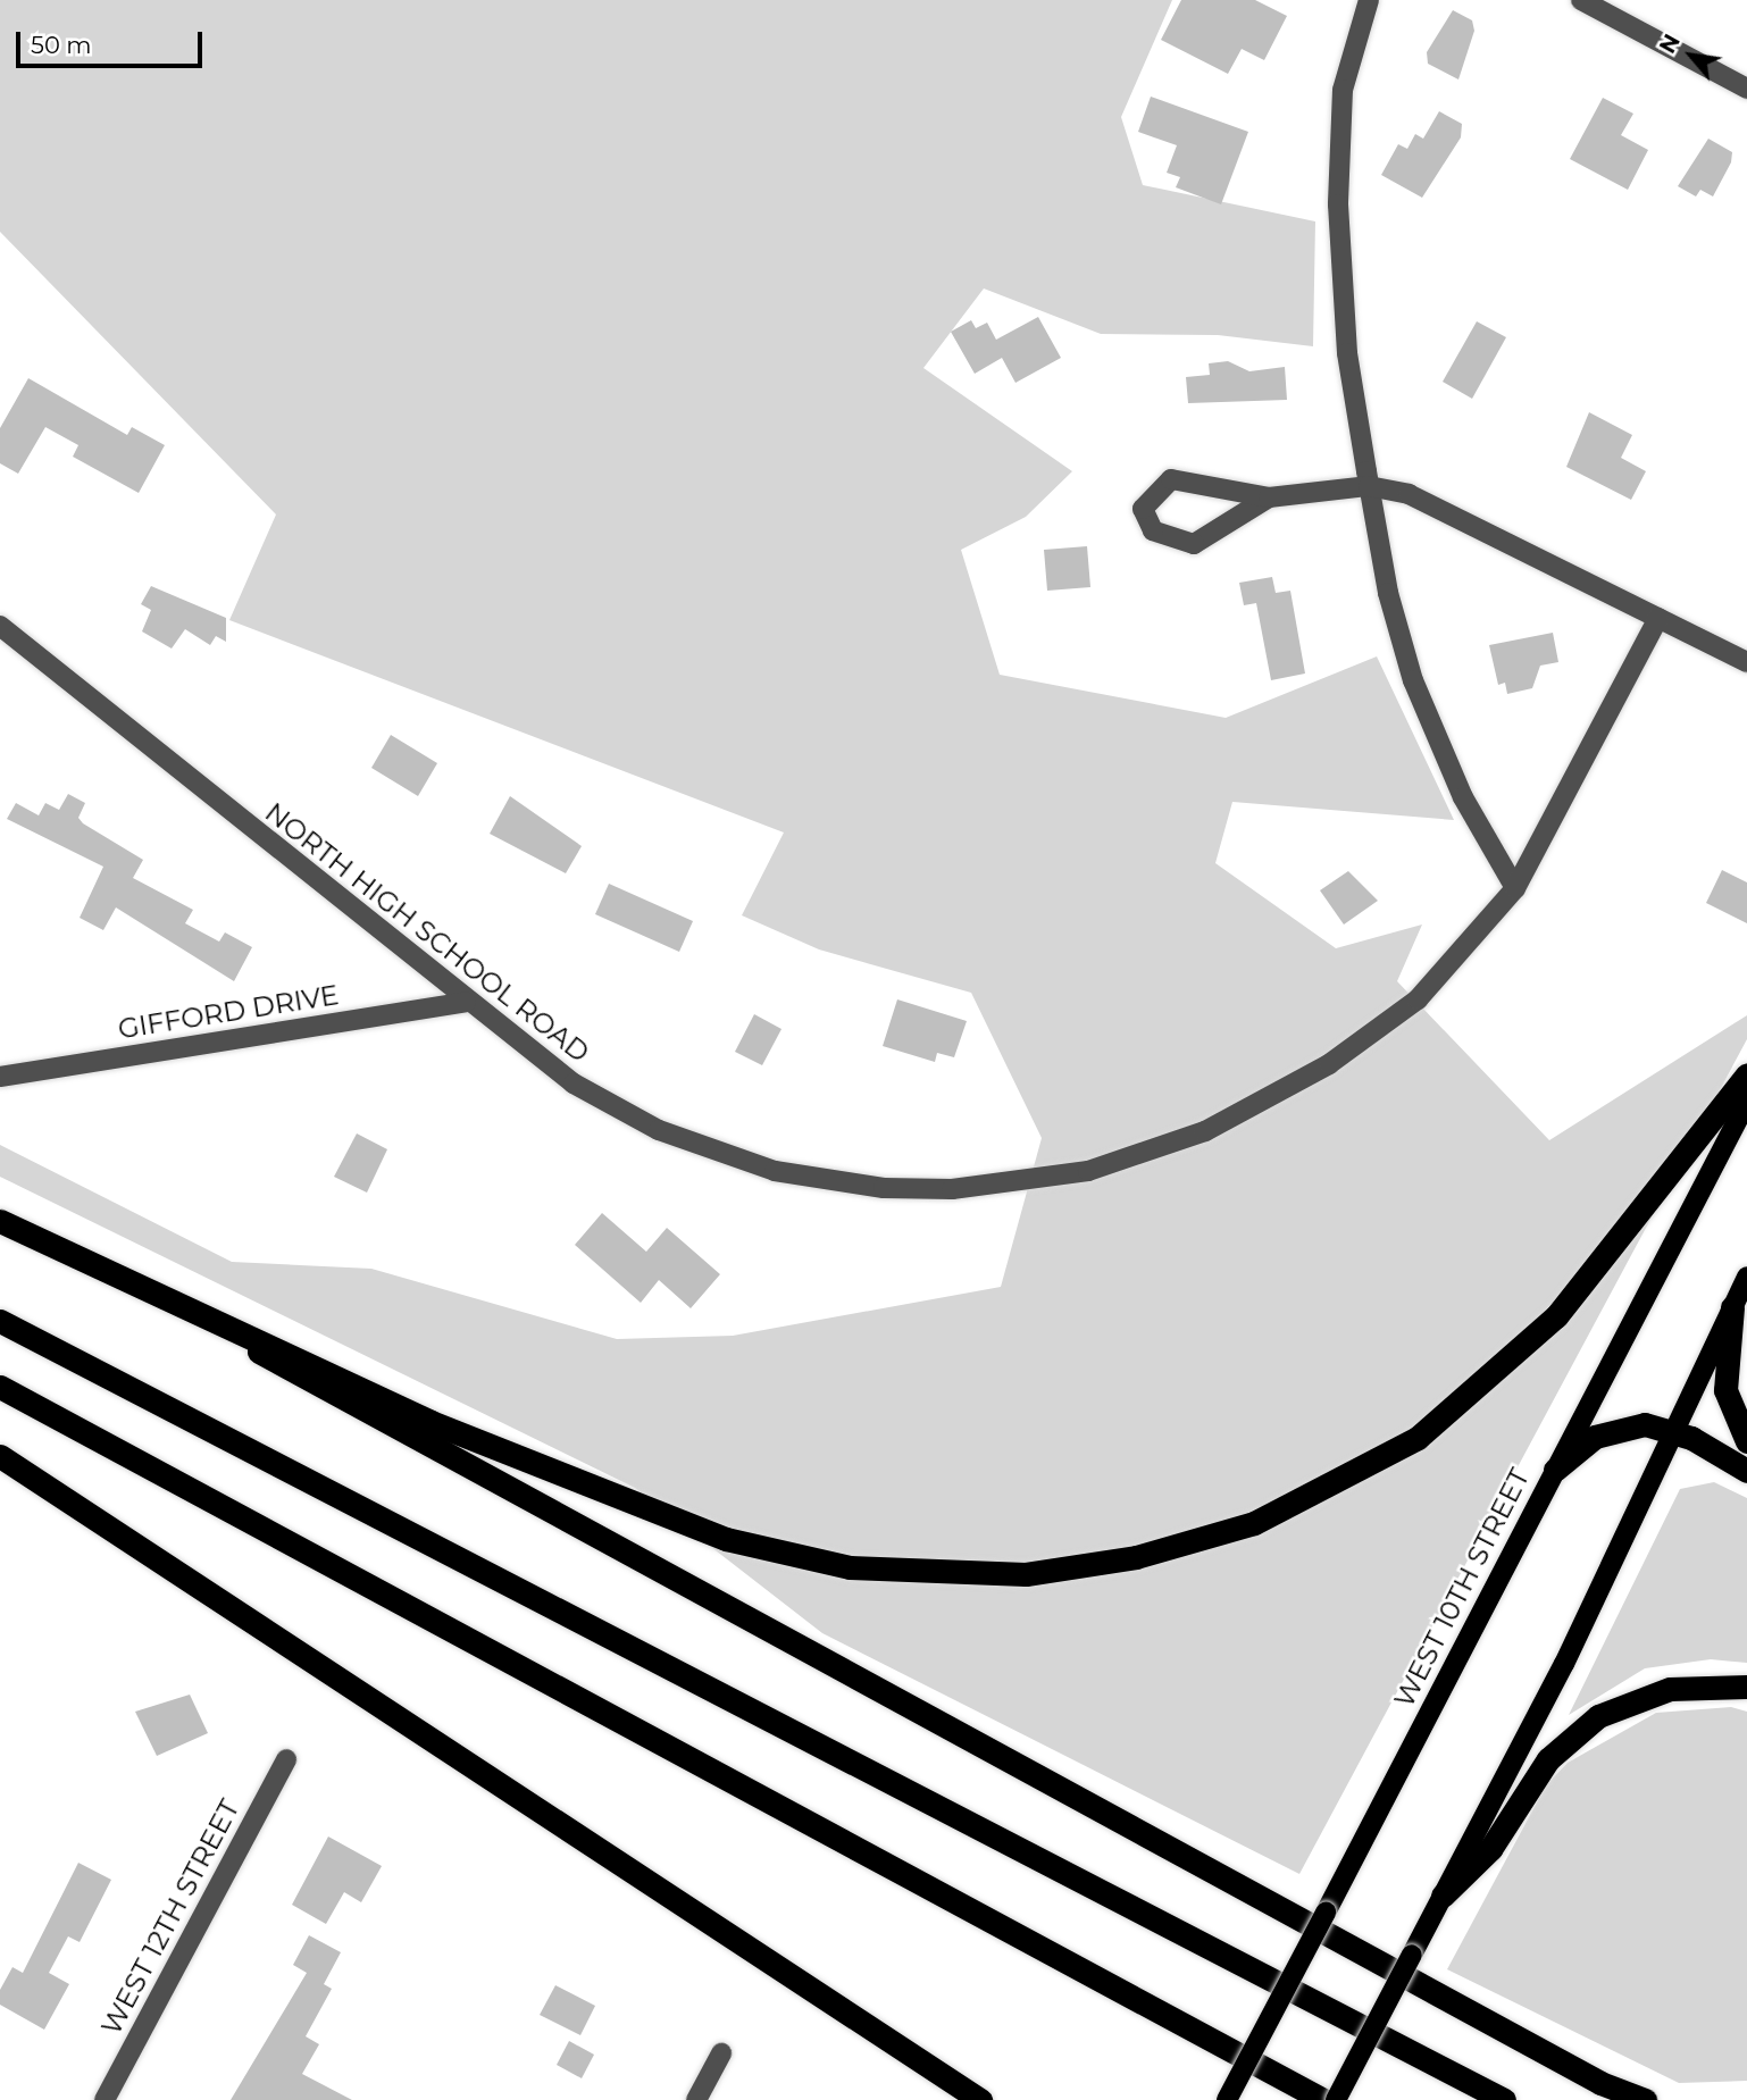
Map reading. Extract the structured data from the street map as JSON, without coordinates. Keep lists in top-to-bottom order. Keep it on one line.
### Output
{"streets":{"main road":["WEST 10TH STREET"],"street":["NORTH HIGH SCHOOL ROAD","GIFFORD DRIVE","WEST 12TH STREET"]},"crossings":[["NORTH HIGH SCHOOL ROAD","GIFFORD DRIVE"]],"scale_bar":"50 m","north":"top left"}
